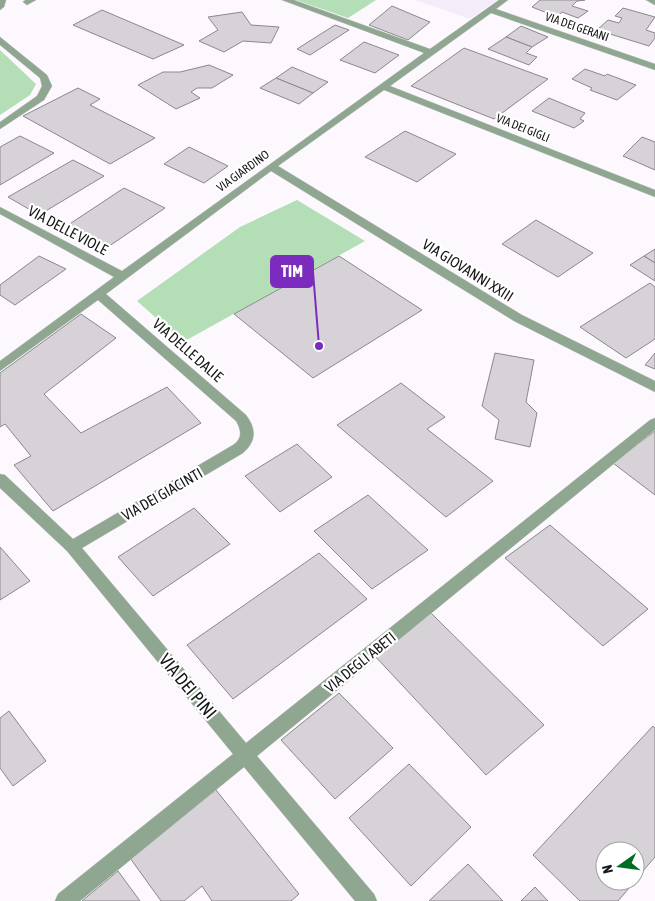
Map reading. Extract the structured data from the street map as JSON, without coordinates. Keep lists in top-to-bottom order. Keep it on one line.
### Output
{"streets":{"street":["VIA DEI GERANI","VIA DEI GIGLI","VIA GIARDINO","VIA DELLE VIOLE","VIA GIOVANNI XXIII","VIA DELLE DALIE","VIA DEI GIACINTI","VIA DEGLI ABETI","VIA DEI PINI"]},"crossings":[["VIA DEI GERANI","VIA GIARDINO"],["VIA DEI GIGLI","VIA GIARDINO"],["VIA GIARDINO","VIA DELLE VIOLE"],["VIA GIARDINO","VIA GIOVANNI XXIII"],["VIA GIARDINO","VIA DELLE DALIE"],["VIA DELLE DALIE","VIA DEI GIACINTI"],["VIA DEI GIACINTI","VIA DEI PINI"],["VIA DEGLI ABETI","VIA DEI PINI"]],"places":["TIM"],"north":"left"}
